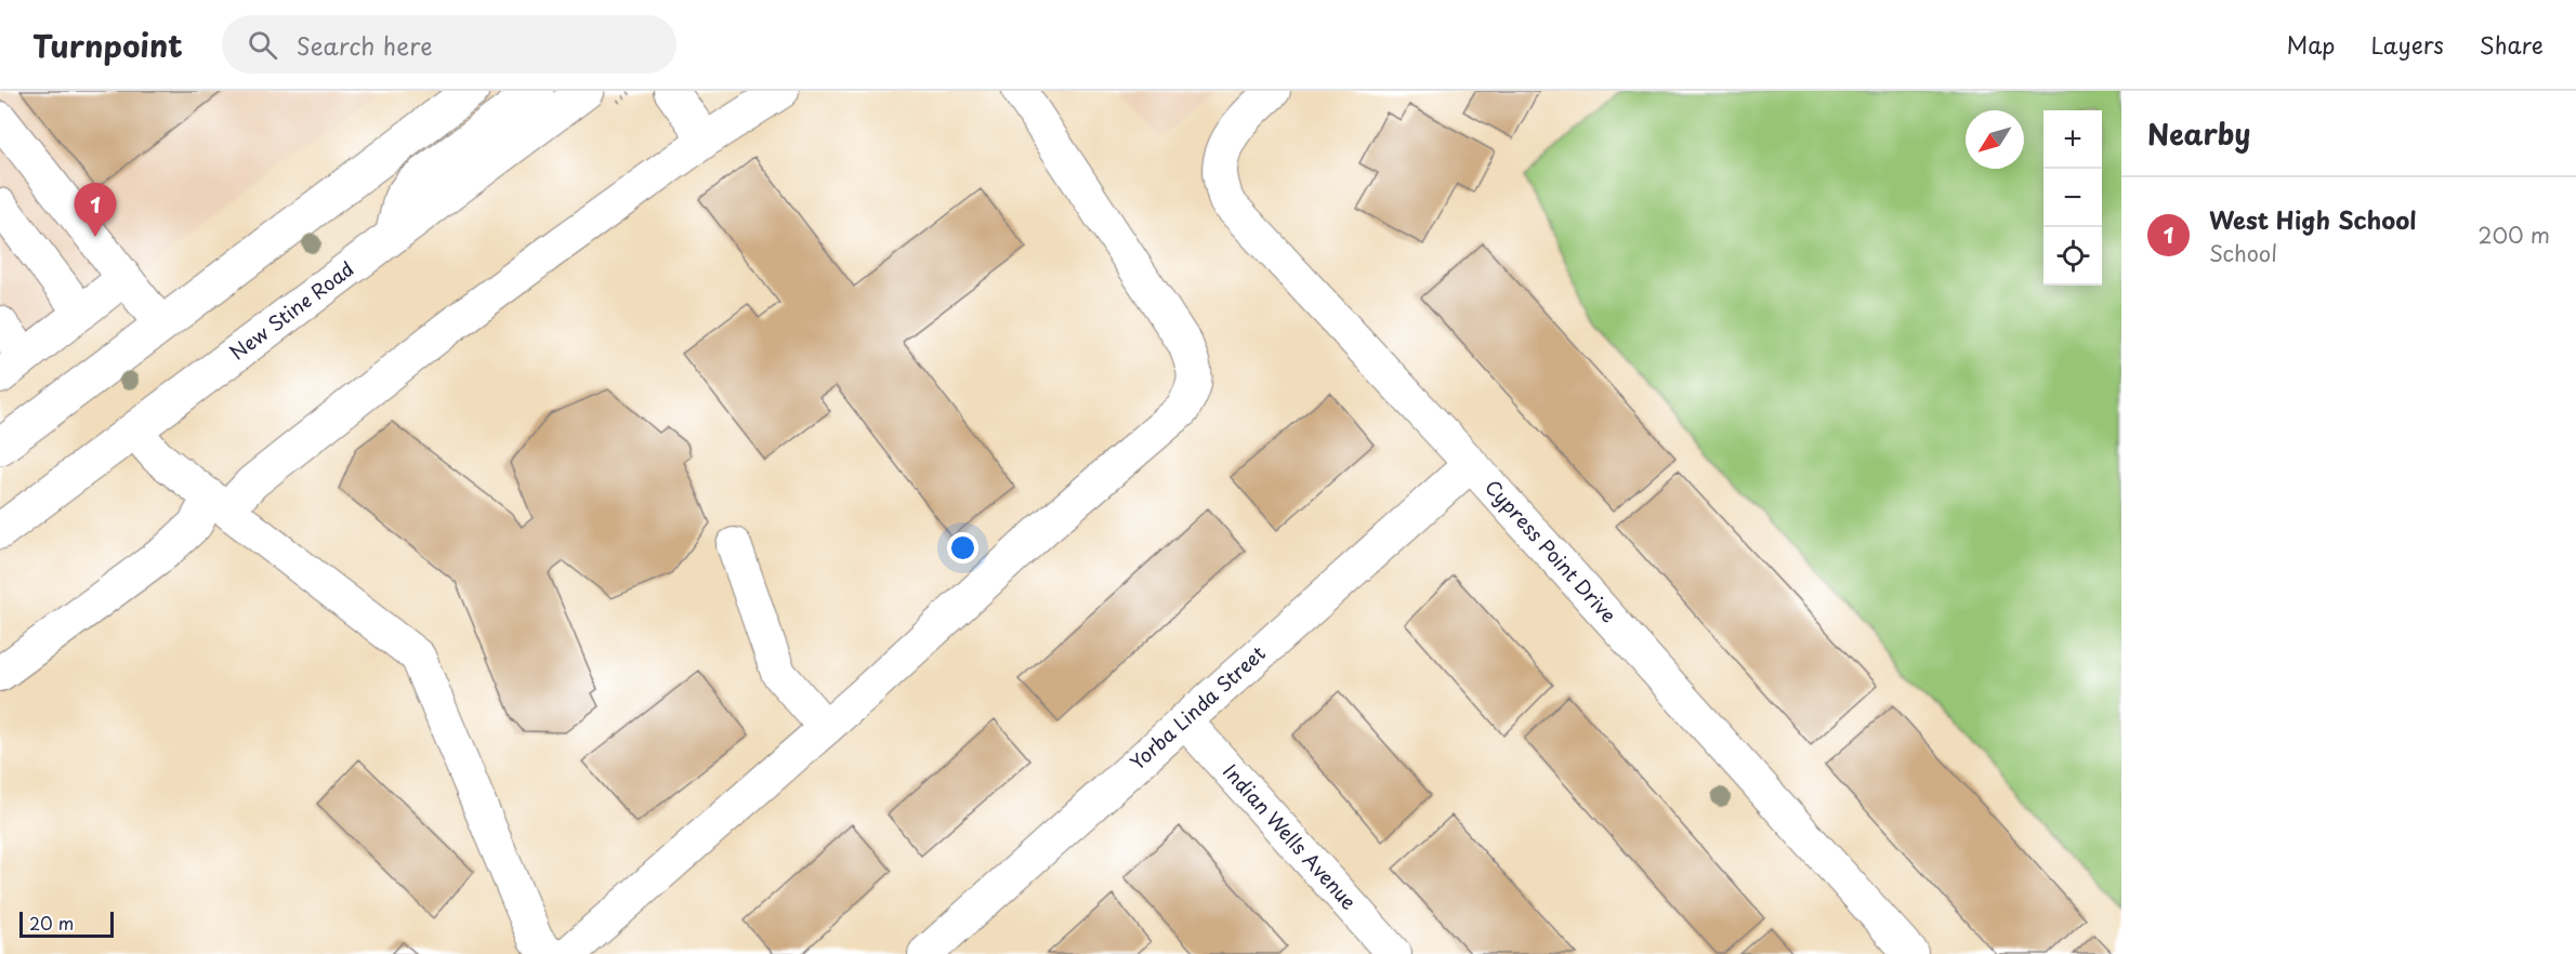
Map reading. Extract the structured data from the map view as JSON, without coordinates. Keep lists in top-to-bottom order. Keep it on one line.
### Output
{"streets":{"main road":["New Stine Road"],"street":["Cypress Point Drive","Yorba Linda Street","Indian Wells Avenue"]},"crossings":[["Cypress Point Drive","Yorba Linda Street"],["Yorba Linda Street","Indian Wells Avenue"]],"scale_bar":"20 m","north":"bottom left","page":{"header":"Turnpoint","search":"Search here","nav":["Map","Layers","Share"],"heading":"Nearby","map_buttons":["+","−"],"list":[{"mark":"1","name":"West High School","note":"School","value":"200 m"}],"pins":"1","scale":"20 m"}}
